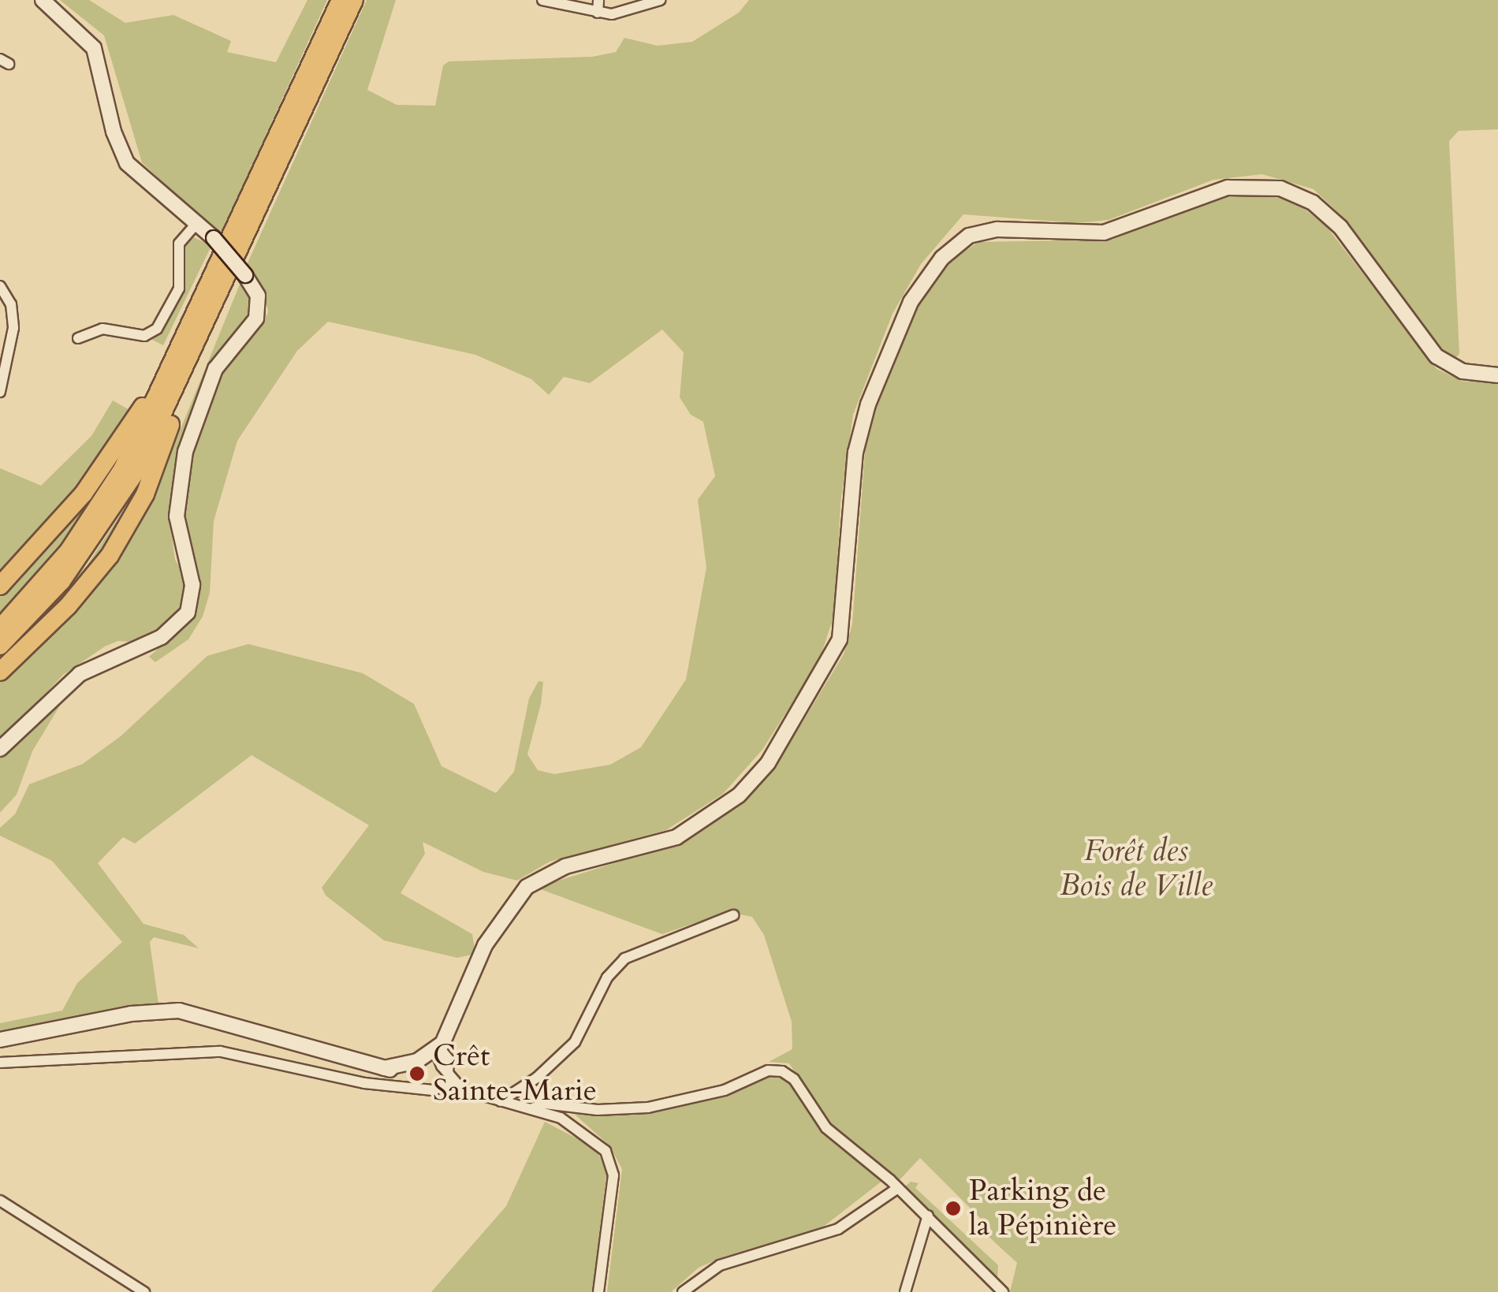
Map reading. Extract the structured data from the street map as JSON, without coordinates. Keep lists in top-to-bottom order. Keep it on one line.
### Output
{"parks":["Forêt des Bois de Ville"],"places":["Crêt Sainte-Marie","Parking de la Pépinière"]}
